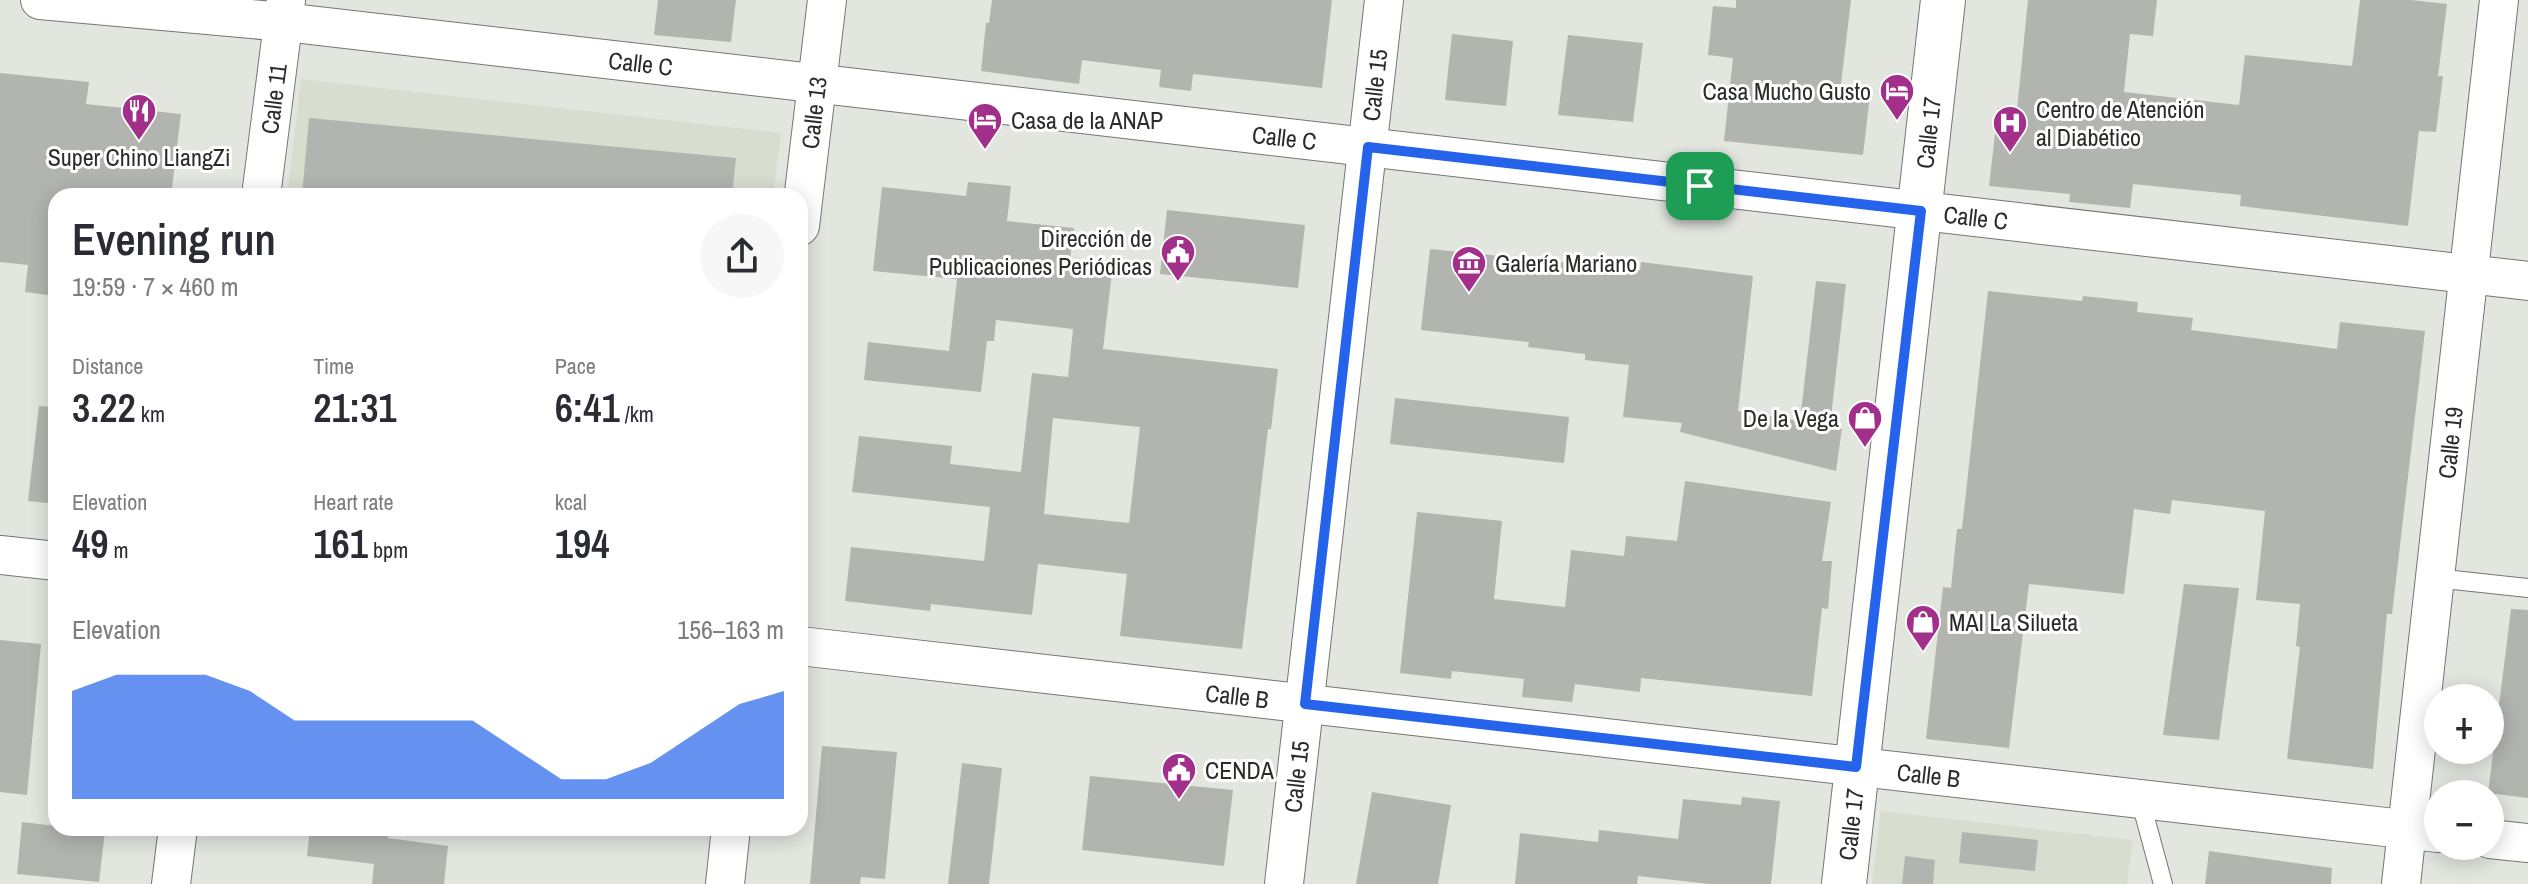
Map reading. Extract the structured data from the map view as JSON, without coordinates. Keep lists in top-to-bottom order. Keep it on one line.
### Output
{"streets":{"street":["Calle C","Calle 15","Calle 11","Calle 13","Calle 17","Calle 19","Calle B"]},"crossings":[["Calle C","Calle 15"],["Calle C","Calle 11"],["Calle C","Calle 13"],["Calle C","Calle 17"],["Calle C","Calle 19"],["Calle 15","Calle B"],["Calle 17","Calle B"],["Calle 19","Calle B"]],"places":{"hotel":["Casa Mucho Gusto","Casa de la ANAP"],"restaurant":["Super Chino LiangZi"],"hospital":["Centro de Atención al Diabético"],"public building":["Dirección de Publicaciones Periódicas","CENDA"],"museum":["Galería Mariano"],"shop":["De la Vega","MAI La Silueta"]},"page":{"heading":["Evening run","19:59 · 7 × 460 m"],"stats":[["Distance","3.22 km"],["Time","21:31"],["Pace","6:41 /km"],["Elevation","49 m"],["Heart rate","161 bpm"],["kcal","194"]],"chart":["Elevation","156–163 m"],"map_buttons":["+","−"]}}
